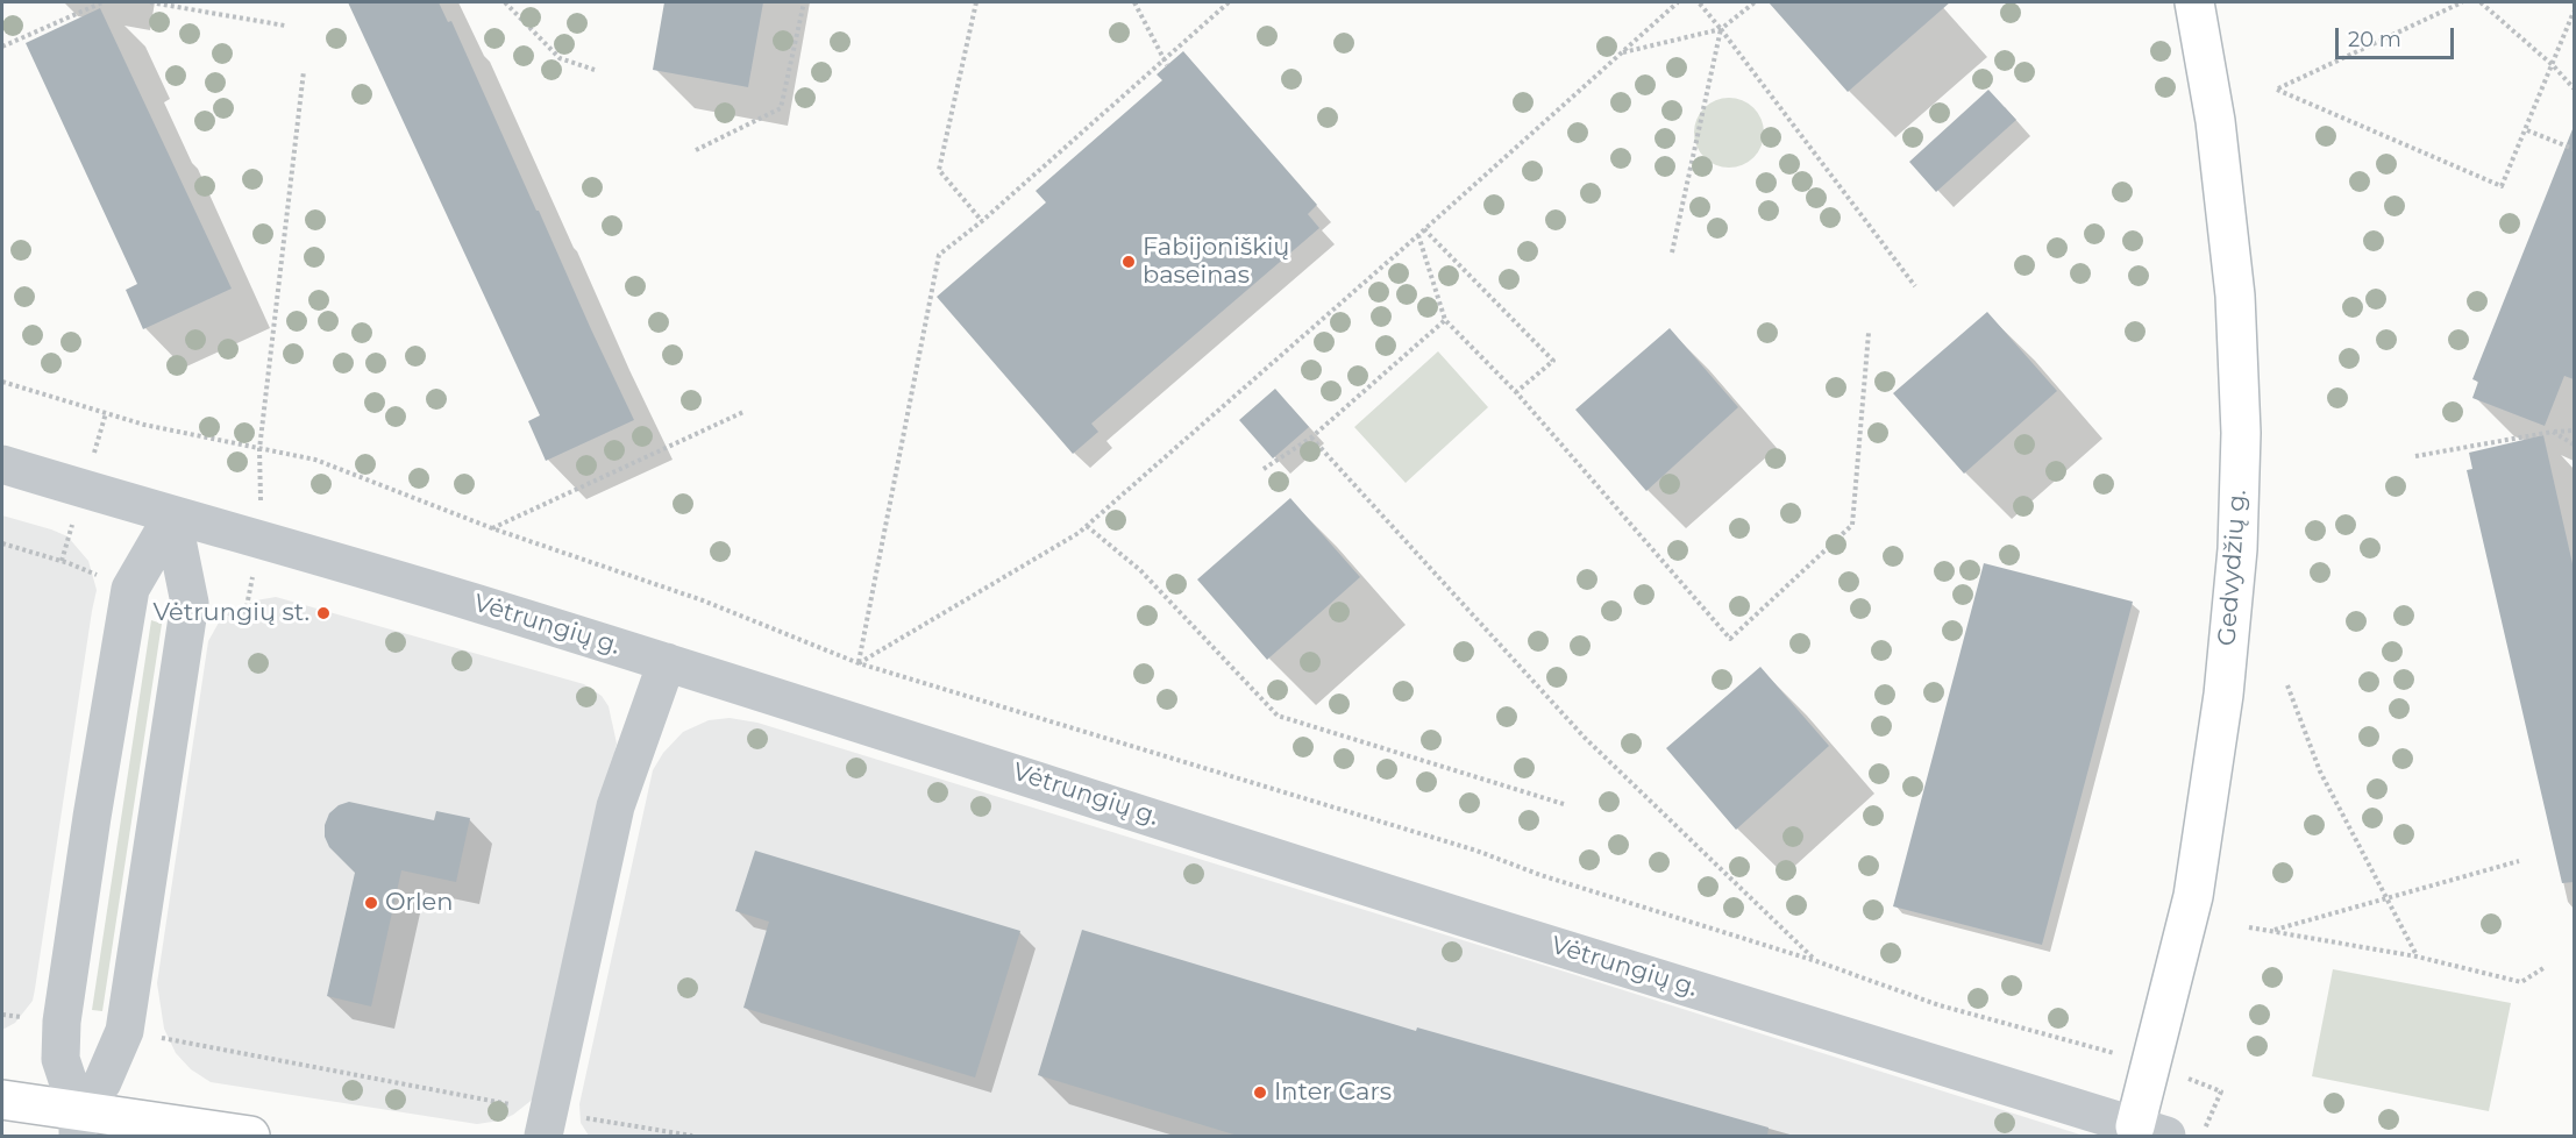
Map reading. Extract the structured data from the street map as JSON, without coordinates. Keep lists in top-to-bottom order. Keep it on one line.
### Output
{"streets":{"main road":["Gedvydžių g."],"street":["Vėtrungių g."]},"crossings":[["Gedvydžių g.","Vėtrungių g."]],"places":["Fabijoniškių baseinas","Vėtrungių st.","Orlen","Inter Cars"],"scale_bar":"20 m"}
